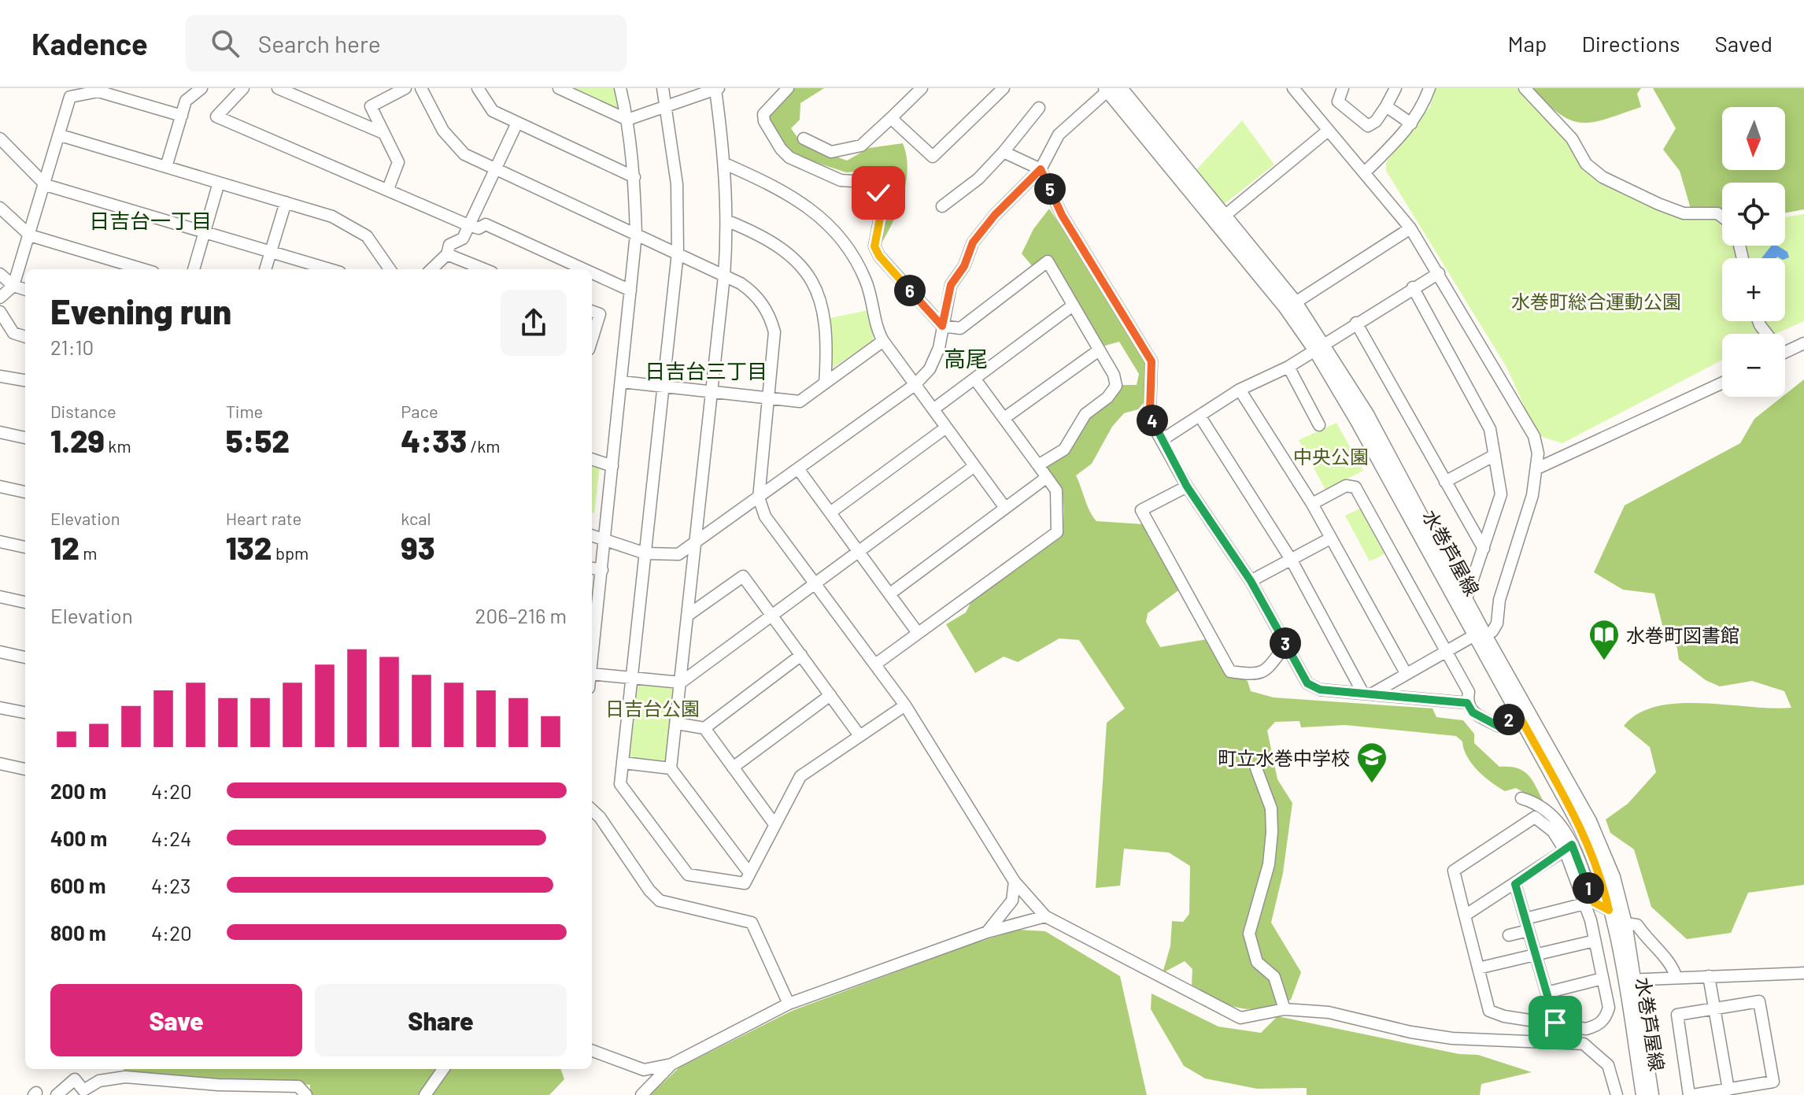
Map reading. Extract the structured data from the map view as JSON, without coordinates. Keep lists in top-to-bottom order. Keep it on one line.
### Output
{"streets":{"main road":["水巻芦屋線"]},"districts":["日吉台一丁目","高尾","日吉台三丁目"],"parks":["水巻町総合運動公園","中央公園","日吉台公園"],"places":{"library":["水巻町図書館"],"school or university":["町立水巻中学校"]},"north":"bottom","page":{"header":"Kadence","search":"Search here","nav":["Map","Directions","Saved"],"map_buttons":["+","−"],"pins":["5","6","4","3","2","1"],"heading":["Evening run","21:10"],"stats":[["Distance","1.29 km"],["Time","5:52"],["Pace","4:33 /km"],["Elevation","12 m"],["Heart rate","132 bpm"],["kcal","93"]],"chart":["Elevation","206–216 m"],"list":[{"name":"200 m","note":"4:20"},{"name":"400 m","note":"4:24"},{"name":"600 m","note":"4:23"},{"name":"800 m","note":"4:20"}],"buttons":["Save","Share"]}}
